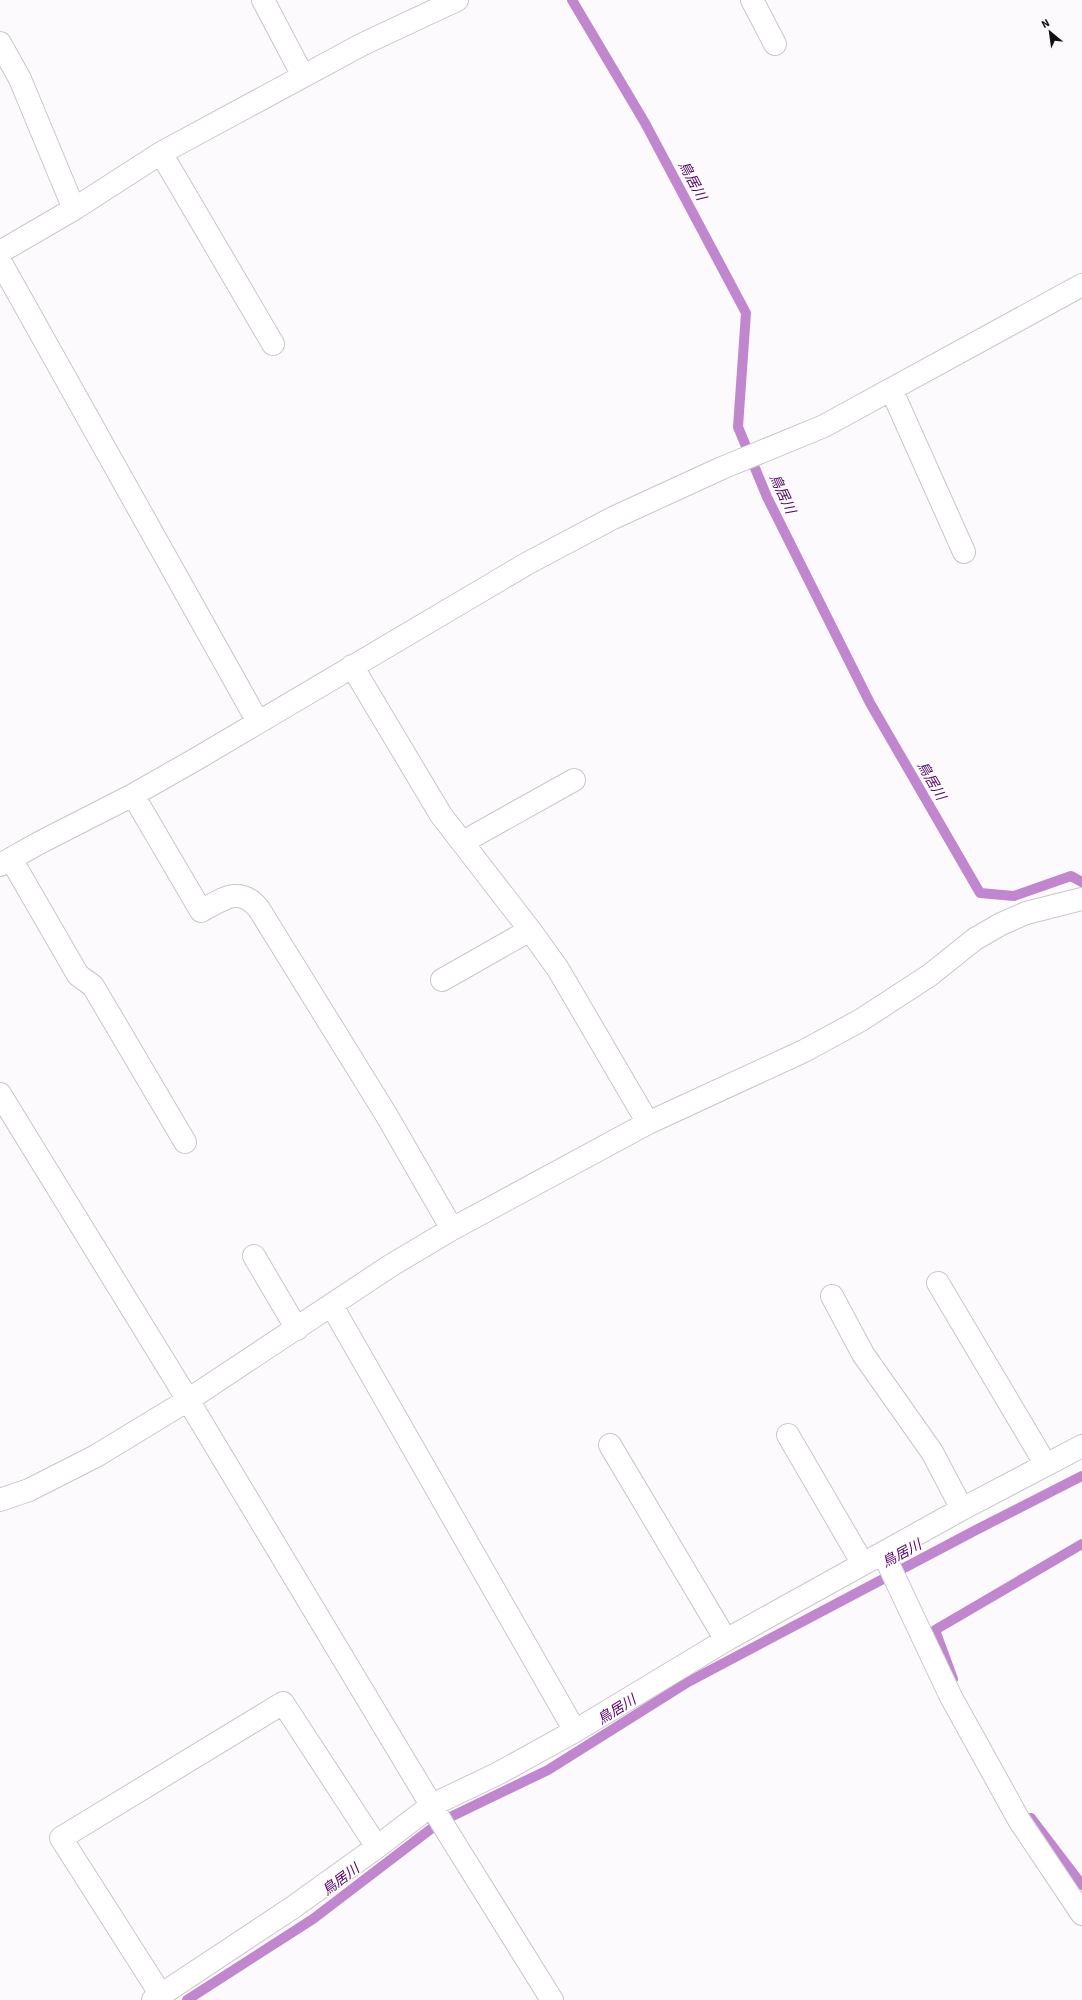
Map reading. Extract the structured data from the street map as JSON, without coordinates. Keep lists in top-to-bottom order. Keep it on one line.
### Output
{"water":["鳥居川"],"north":"top left"}
